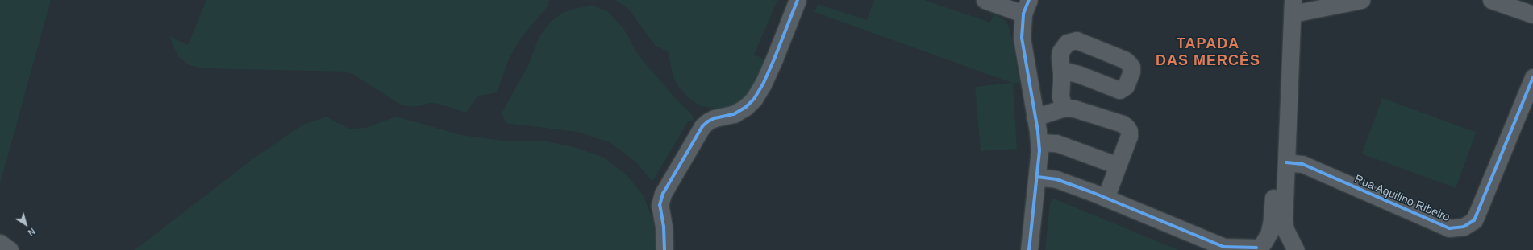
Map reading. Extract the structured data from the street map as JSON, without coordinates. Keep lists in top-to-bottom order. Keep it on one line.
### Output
{"streets":{"street":["Rua Aquilino Ribeiro"]},"districts":["TAPADA DAS MERCÊS"],"north":"bottom right"}
